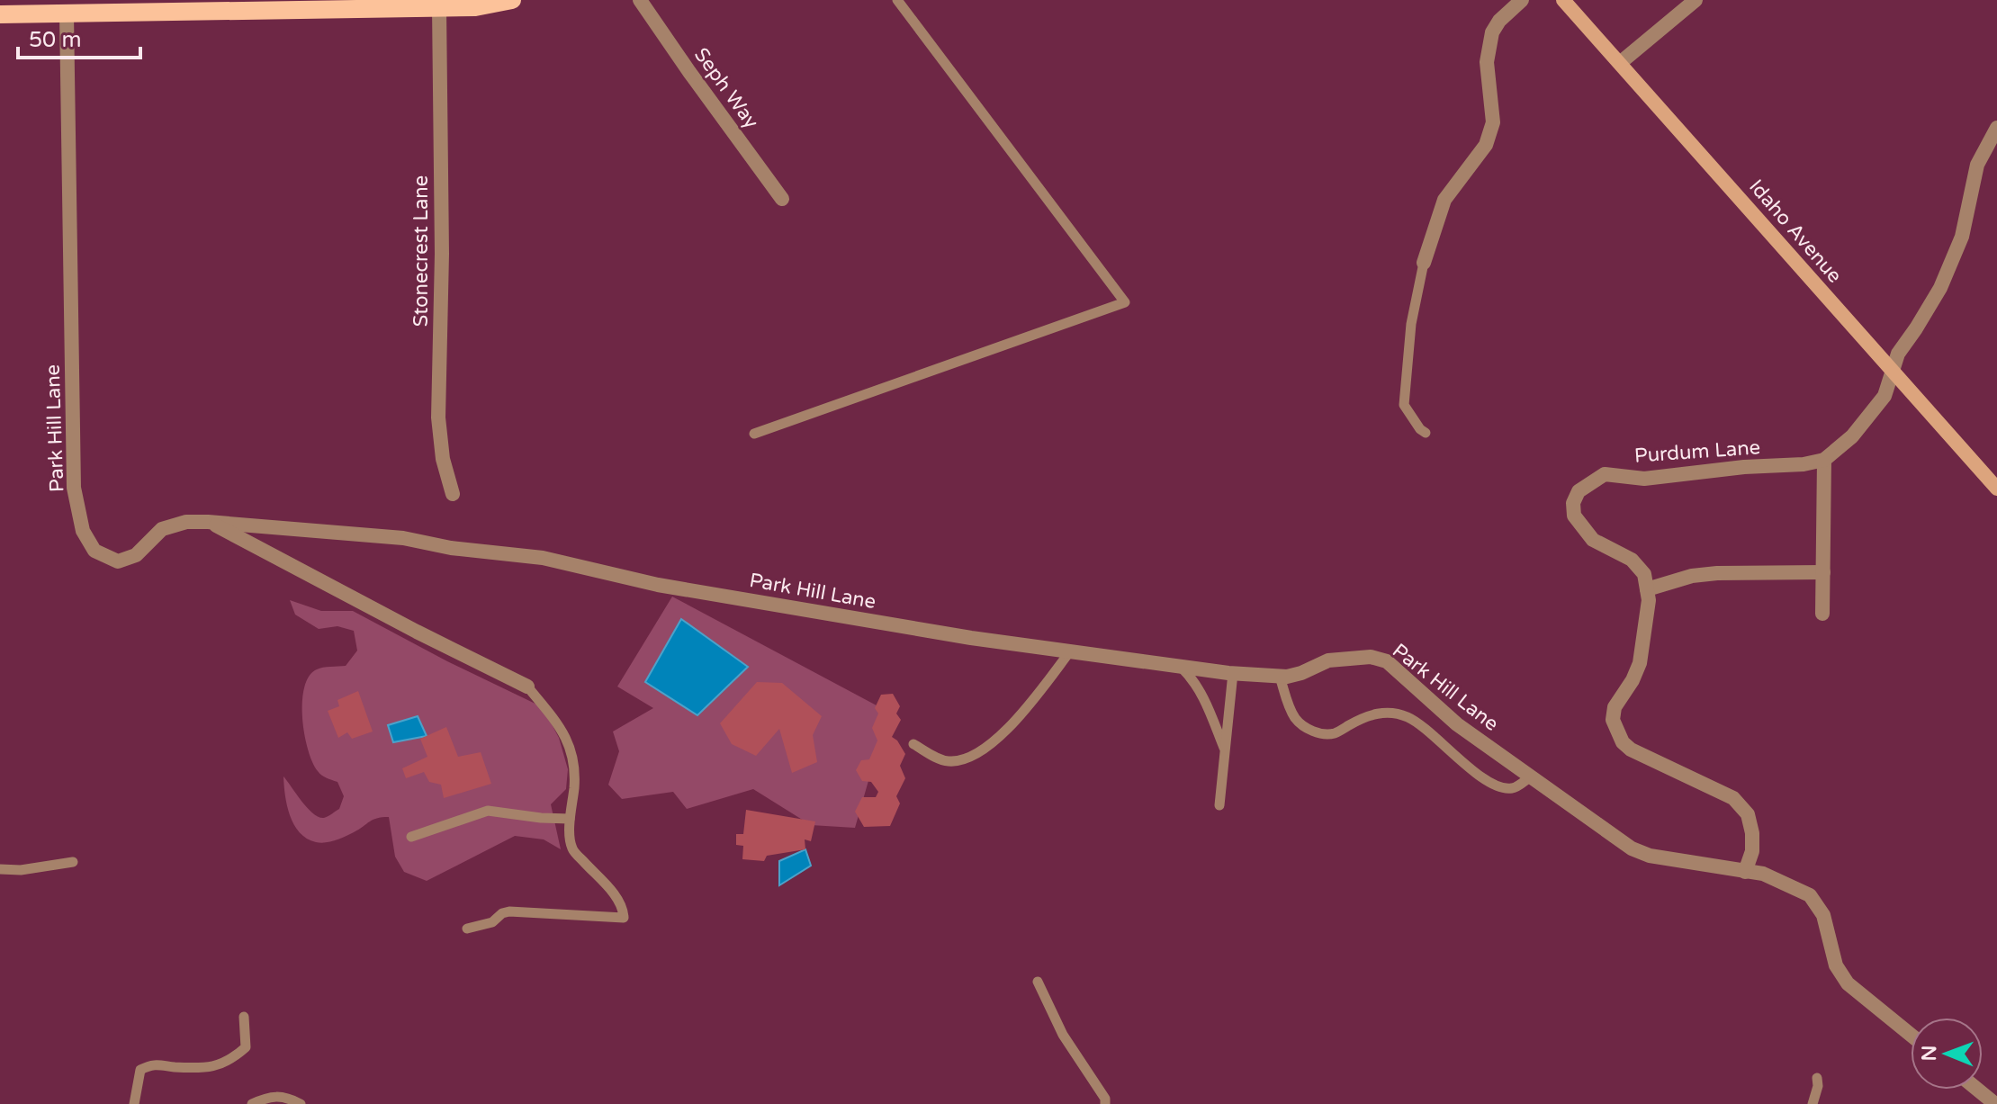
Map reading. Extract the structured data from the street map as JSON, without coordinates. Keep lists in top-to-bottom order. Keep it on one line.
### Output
{"streets":{"street":["Seph Way","Idaho Avenue","Stonecrest Lane","Park Hill Lane","Purdum Lane"]},"scale_bar":"50 m","north":"left"}
